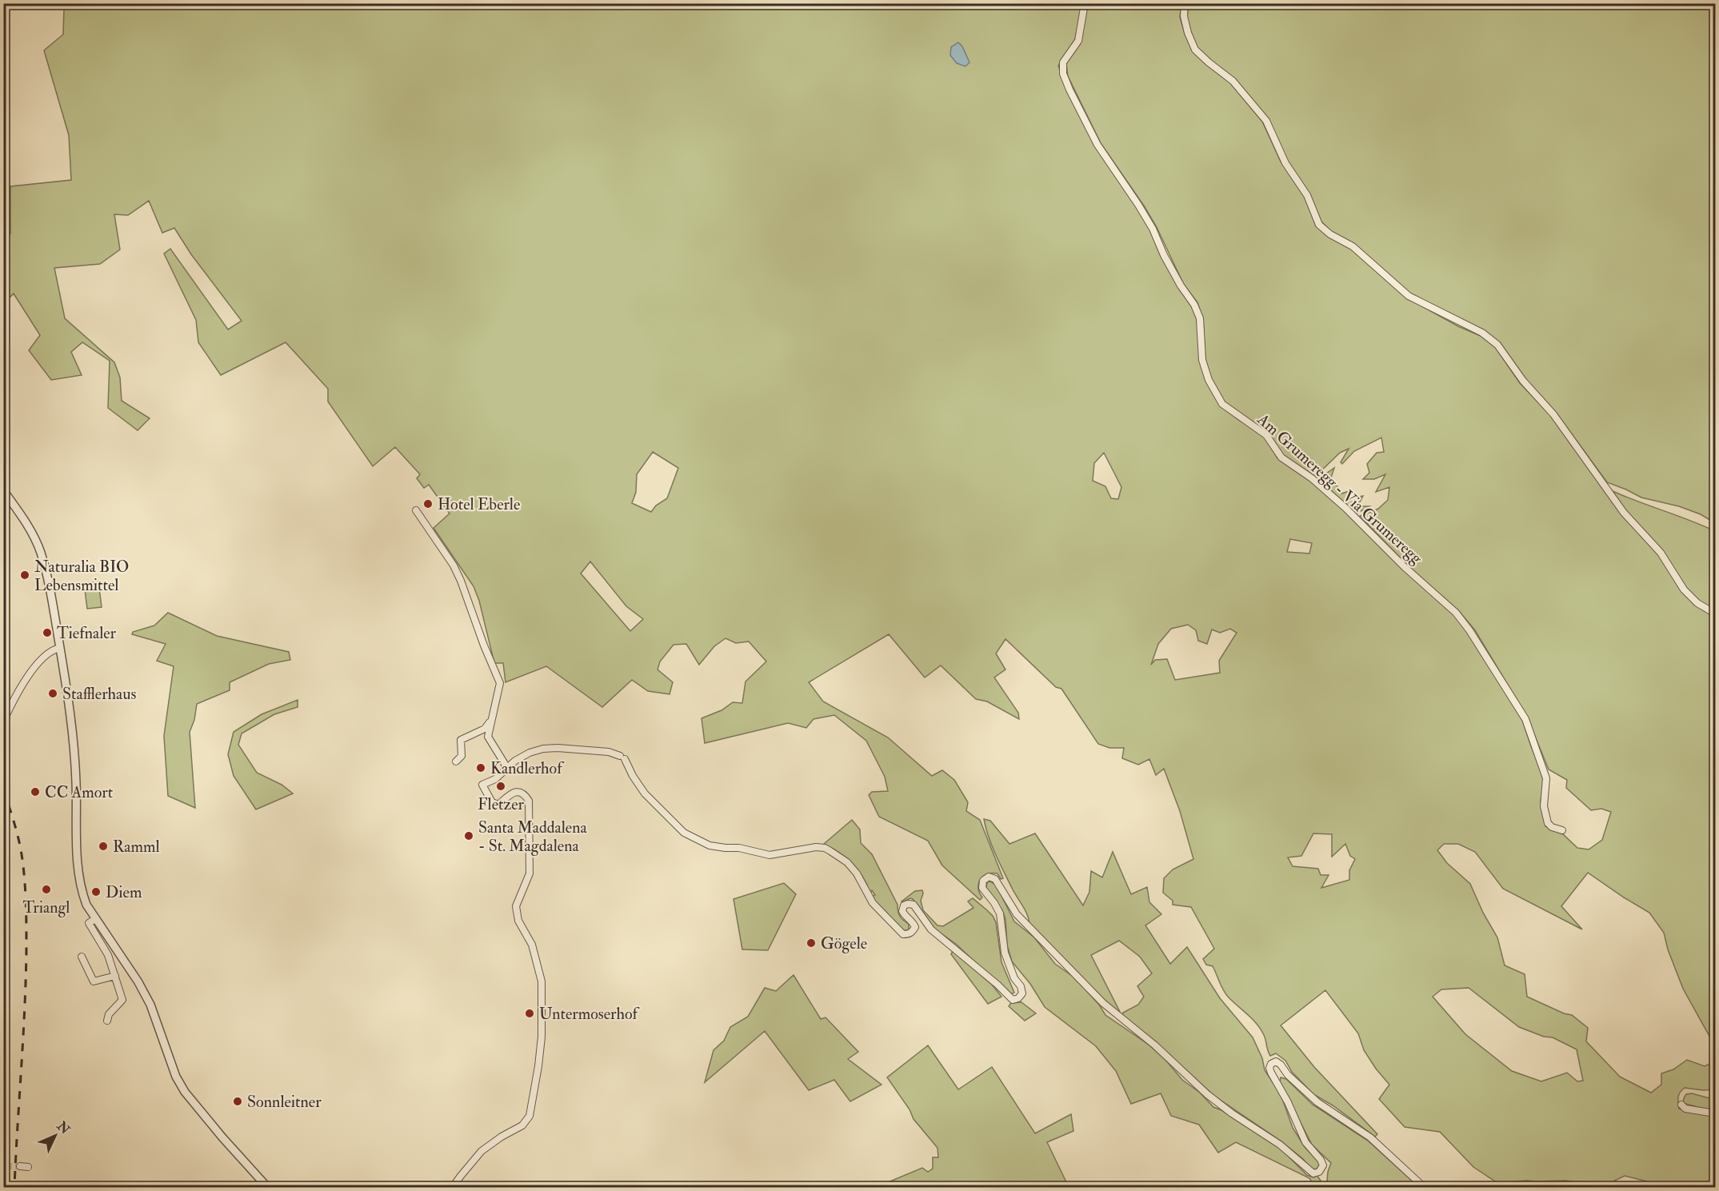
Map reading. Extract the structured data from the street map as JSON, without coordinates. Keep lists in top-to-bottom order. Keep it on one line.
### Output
{"streets":{"street":["Am Grumeregg - Via Grumeregg"]},"places":["Hotel Eberle","Naturalia BIO Lebensmittel","Tiefnaler","Stafflerhaus","Kandlerhof","Fletzer","CC Amort","Santa Maddalena - St. Magdalena","Ramml","Triangl","Diem","Gögele","Untermoserhof","Sonnleitner"],"north":"top right"}
